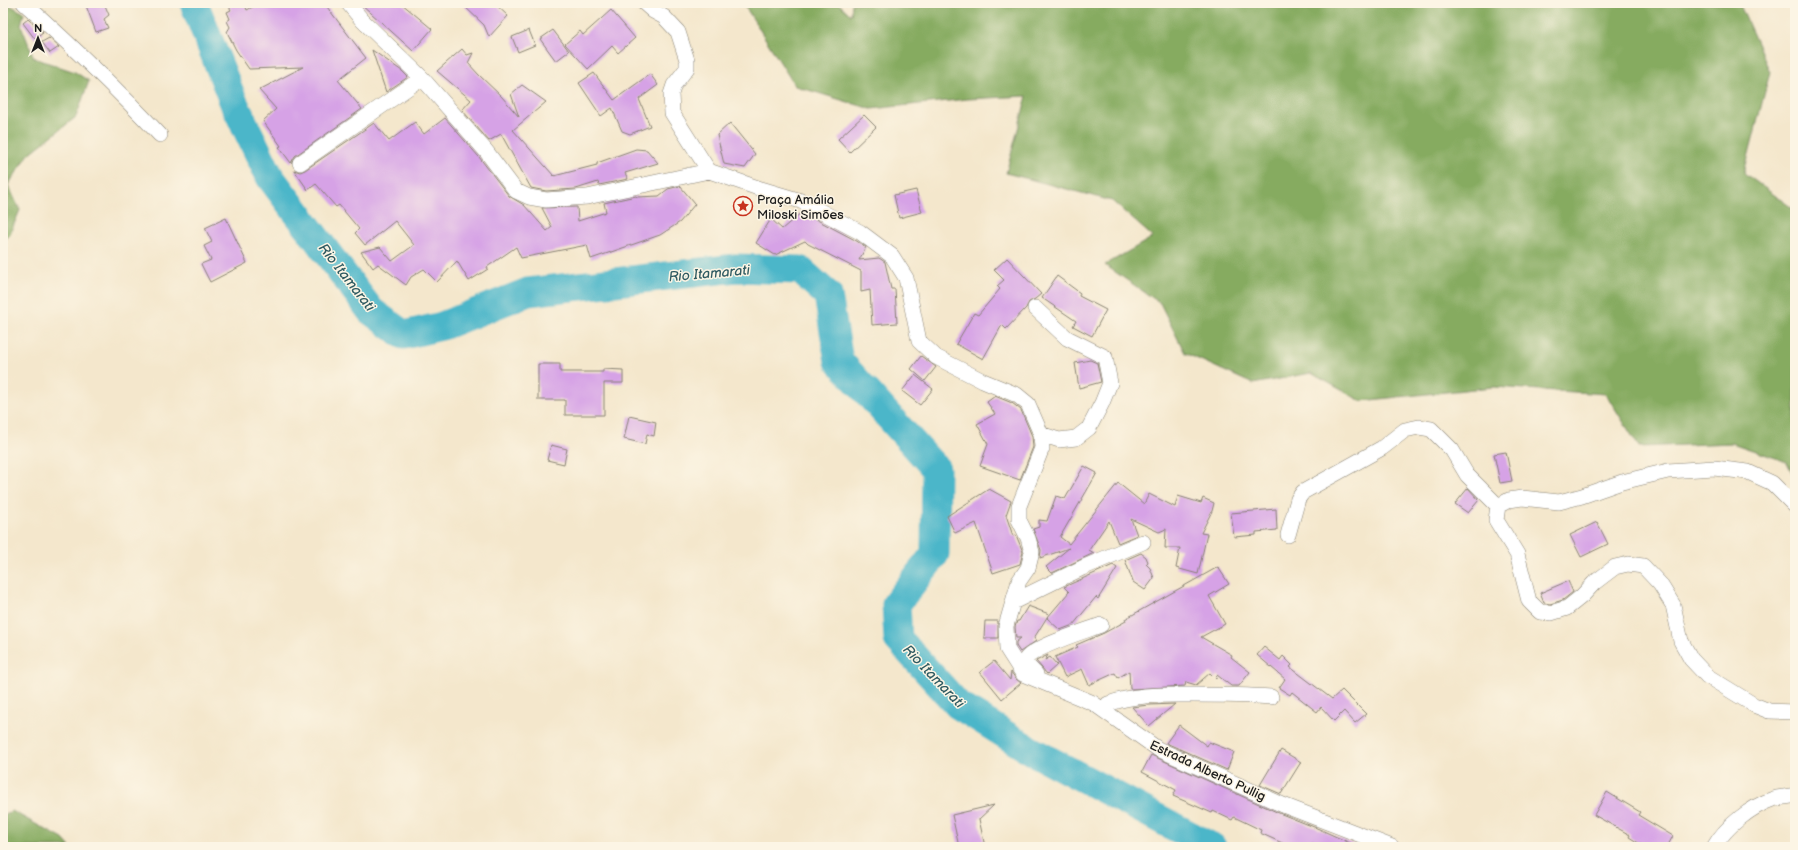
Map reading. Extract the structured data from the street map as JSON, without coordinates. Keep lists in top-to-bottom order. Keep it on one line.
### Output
{"streets":{"street":["Estrada Alberto Pullig"]},"water":["Rio Itamarati"],"places":{"place":["Praça Amália Miloski Simões"]},"north":"top"}
